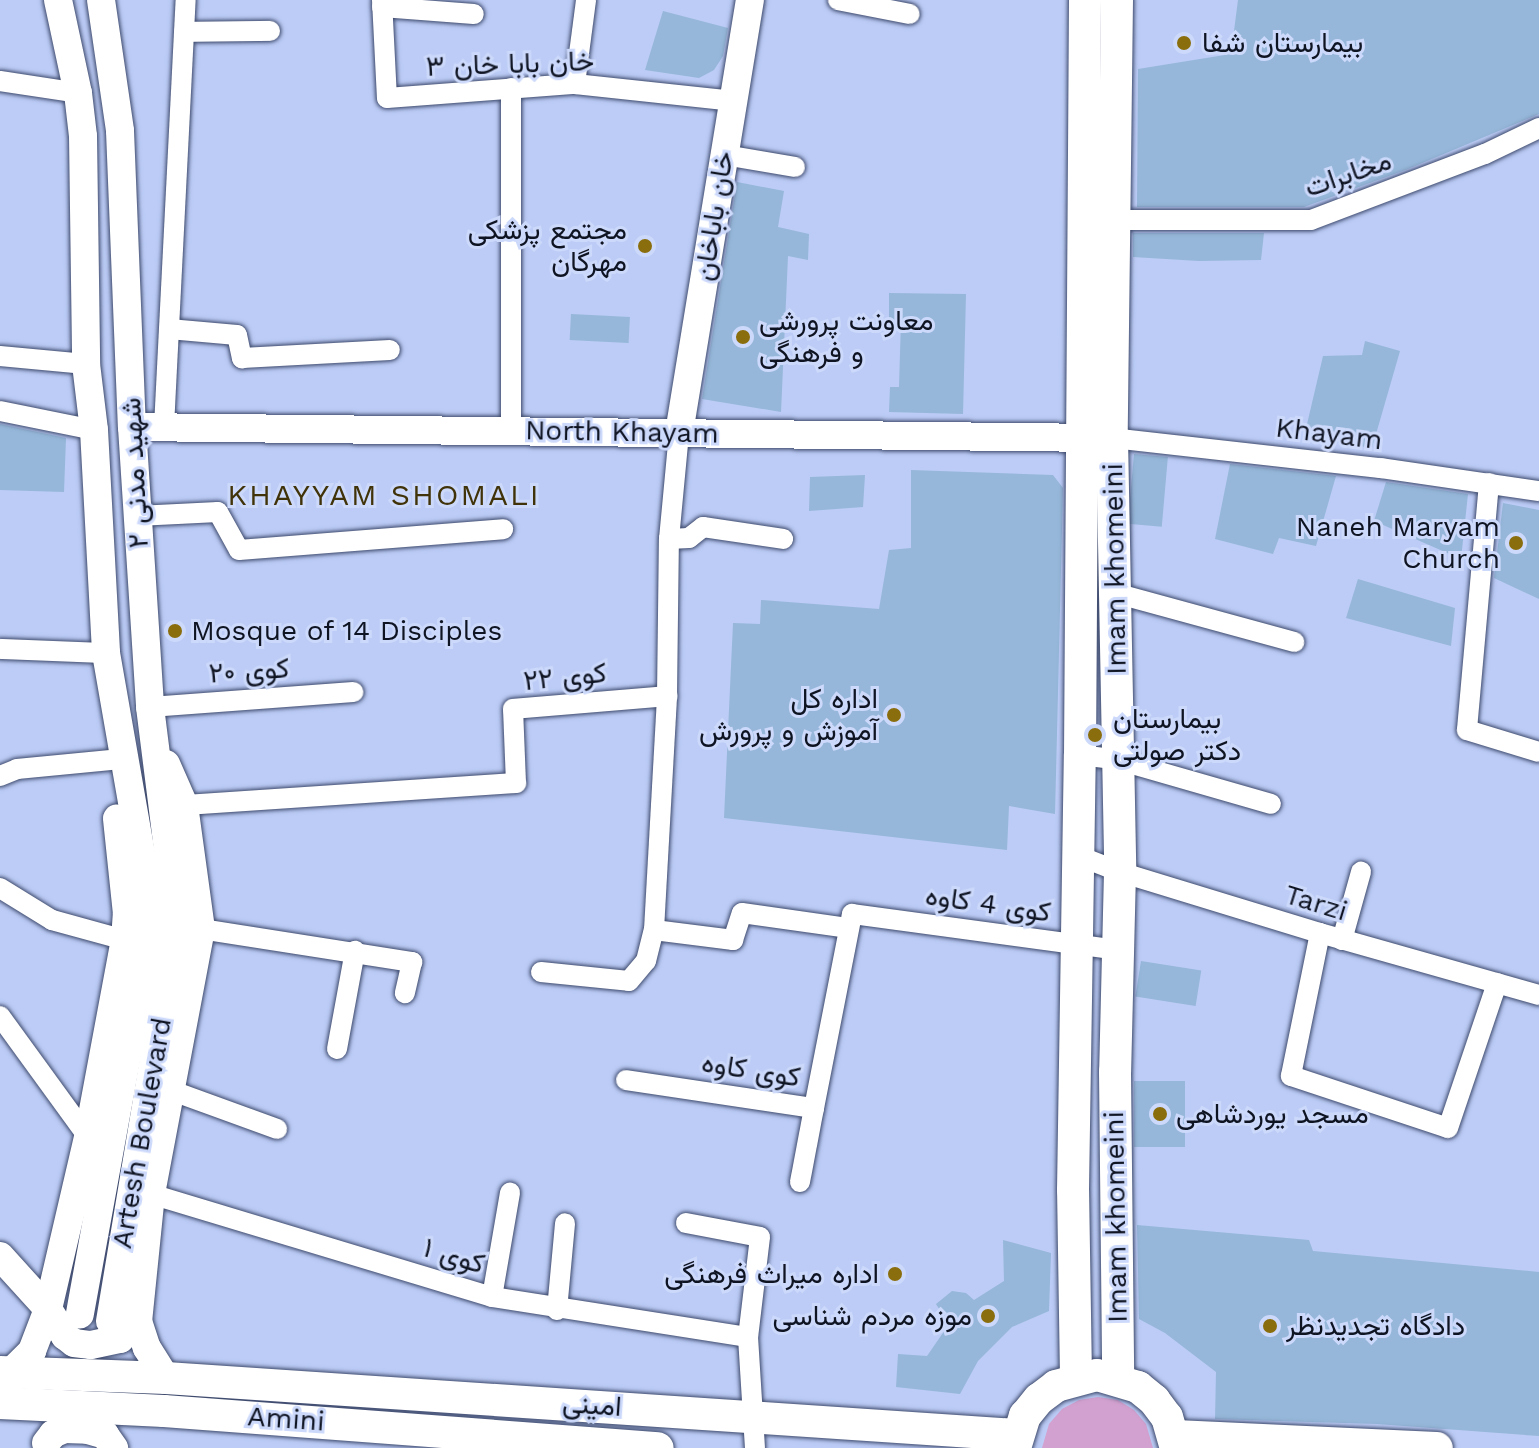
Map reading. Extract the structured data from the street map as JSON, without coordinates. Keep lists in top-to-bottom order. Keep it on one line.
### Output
{"streets":{"main road":["خان باباخان","North Khayam","شهید مدنی ۲","Imam khomeini","Artesh Boulevard","امینی","Amini"],"street":["خان بابا خان ۳","مخابرات","Khayam","کوی ۲۰","کوی ۲۲","Tarzi","کوی 4 کاوه","کوی کاوه","کوی ۱"]},"crossings":[["خان بابا خان ۳","خان باباخان"],["مخابرات","Imam khomeini"],["خان باباخان","North Khayam"],["North Khayam","Khayam"],["North Khayam","شهید مدنی ۲"],["North Khayam","Imam khomeini"],["Khayam","Imam khomeini"],["شهید مدنی ۲","کوی ۲۰"],["شهید مدنی ۲","Artesh Boulevard"],["Imam khomeini","Tarzi"],["Imam khomeini","کوی 4 کاوه"],["کوی 4 کاوه","کوی کاوه"],["امینی","Amini"]],"districts":["KHAYYAM SHOMALI"],"places":["بیمارستان شفا","مجتمع پزشکی مهرگان","معاونت پرورشی و فرهنگی","Naneh Maryam Church","Mosque of 14 Disciples","اداره کل آموزش و پرورش","بیمارستان دکتر صولتی","مسجد یوردشاهی","اداره میراث فرهنگی","موزه مردم شناسی","دادگاه تجدیدنظر"]}
